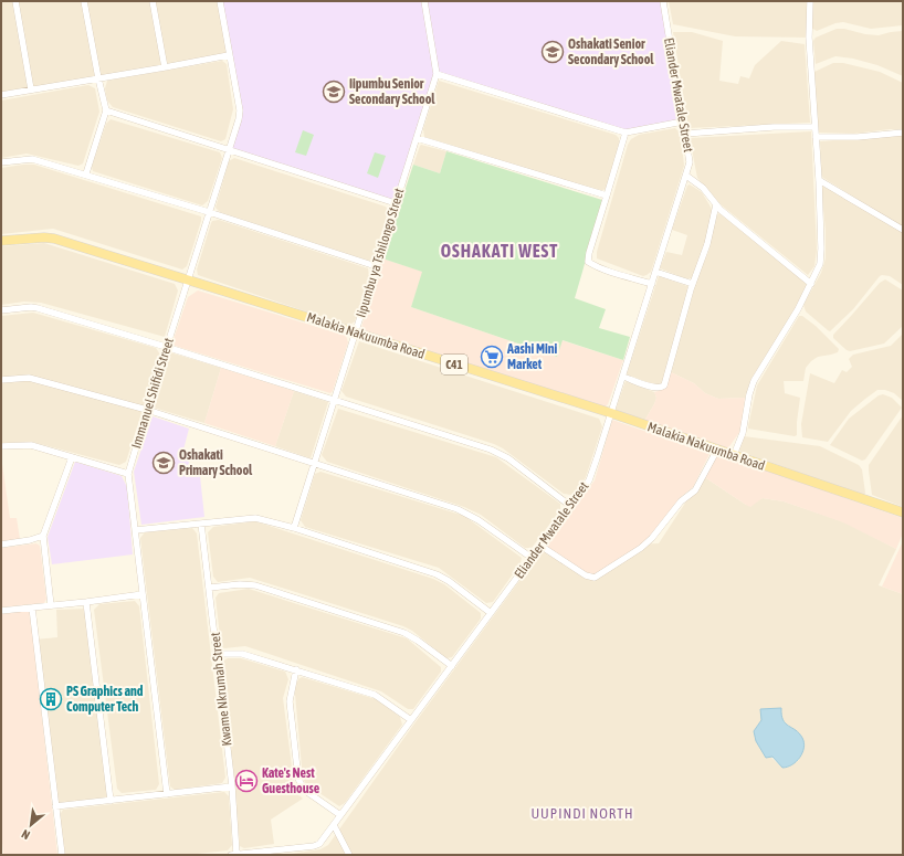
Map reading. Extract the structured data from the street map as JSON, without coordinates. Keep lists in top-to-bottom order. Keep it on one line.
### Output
{"streets":{"main road":["Malakia Nakuumba Road","C41"],"street":["Eliander Mwatale Street","Iipumbu ya Tshilongo Street","Immanuel Shifidi Street","Kwame Nkrumah Street"]},"crossings":[["Eliander Mwatale Street","Malakia Nakuumba Road"],["Eliander Mwatale Street","Kwame Nkrumah Street"],["Iipumbu ya Tshilongo Street","Malakia Nakuumba Road"],["Malakia Nakuumba Road","Immanuel Shifidi Street"]],"districts":["OSHAKATI WEST","UUPINDI NORTH"],"places":{"school or university":["Oshakati Senior Secondary School","Iipumbu Senior Secondary School","Oshakati Primary School"],"supermarket":["Aashi Mini Market"],"building":["PS Graphics and Computer Tech"],"hotel":["Kate's Nest Guesthouse"]},"north":"bottom left"}
